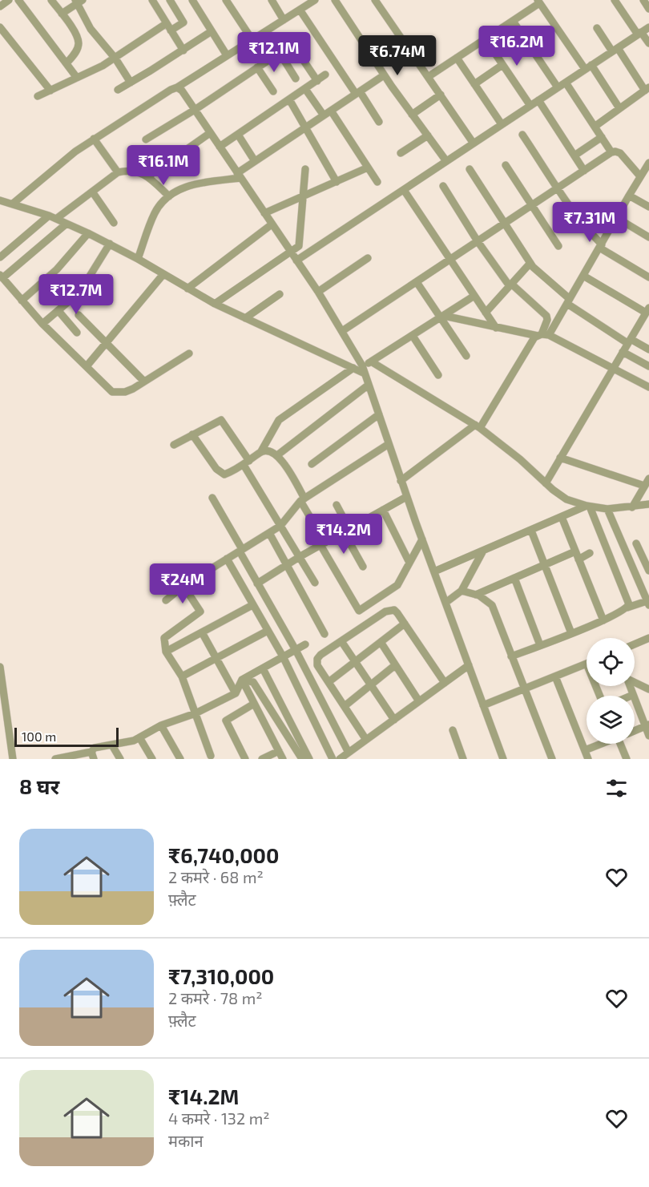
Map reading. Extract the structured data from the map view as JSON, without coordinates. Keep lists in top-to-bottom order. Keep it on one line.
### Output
{"scale_bar":"100 m","page":{"price":["₹16.2M","₹12.1M","₹6.74M","₹16.1M","₹7.31M","₹12.7M","₹14.2M","₹24M"],"scale":"100 m","heading":"8 घर","list":[{"name":"₹6,740,000","note":"2 कमरे · 68 m² · फ़्लैट"},{"name":"₹7,310,000","note":"2 कमरे · 78 m² · फ़्लैट"},{"name":"₹14.2M","note":"4 कमरे · 132 m² · मकान"}]}}
